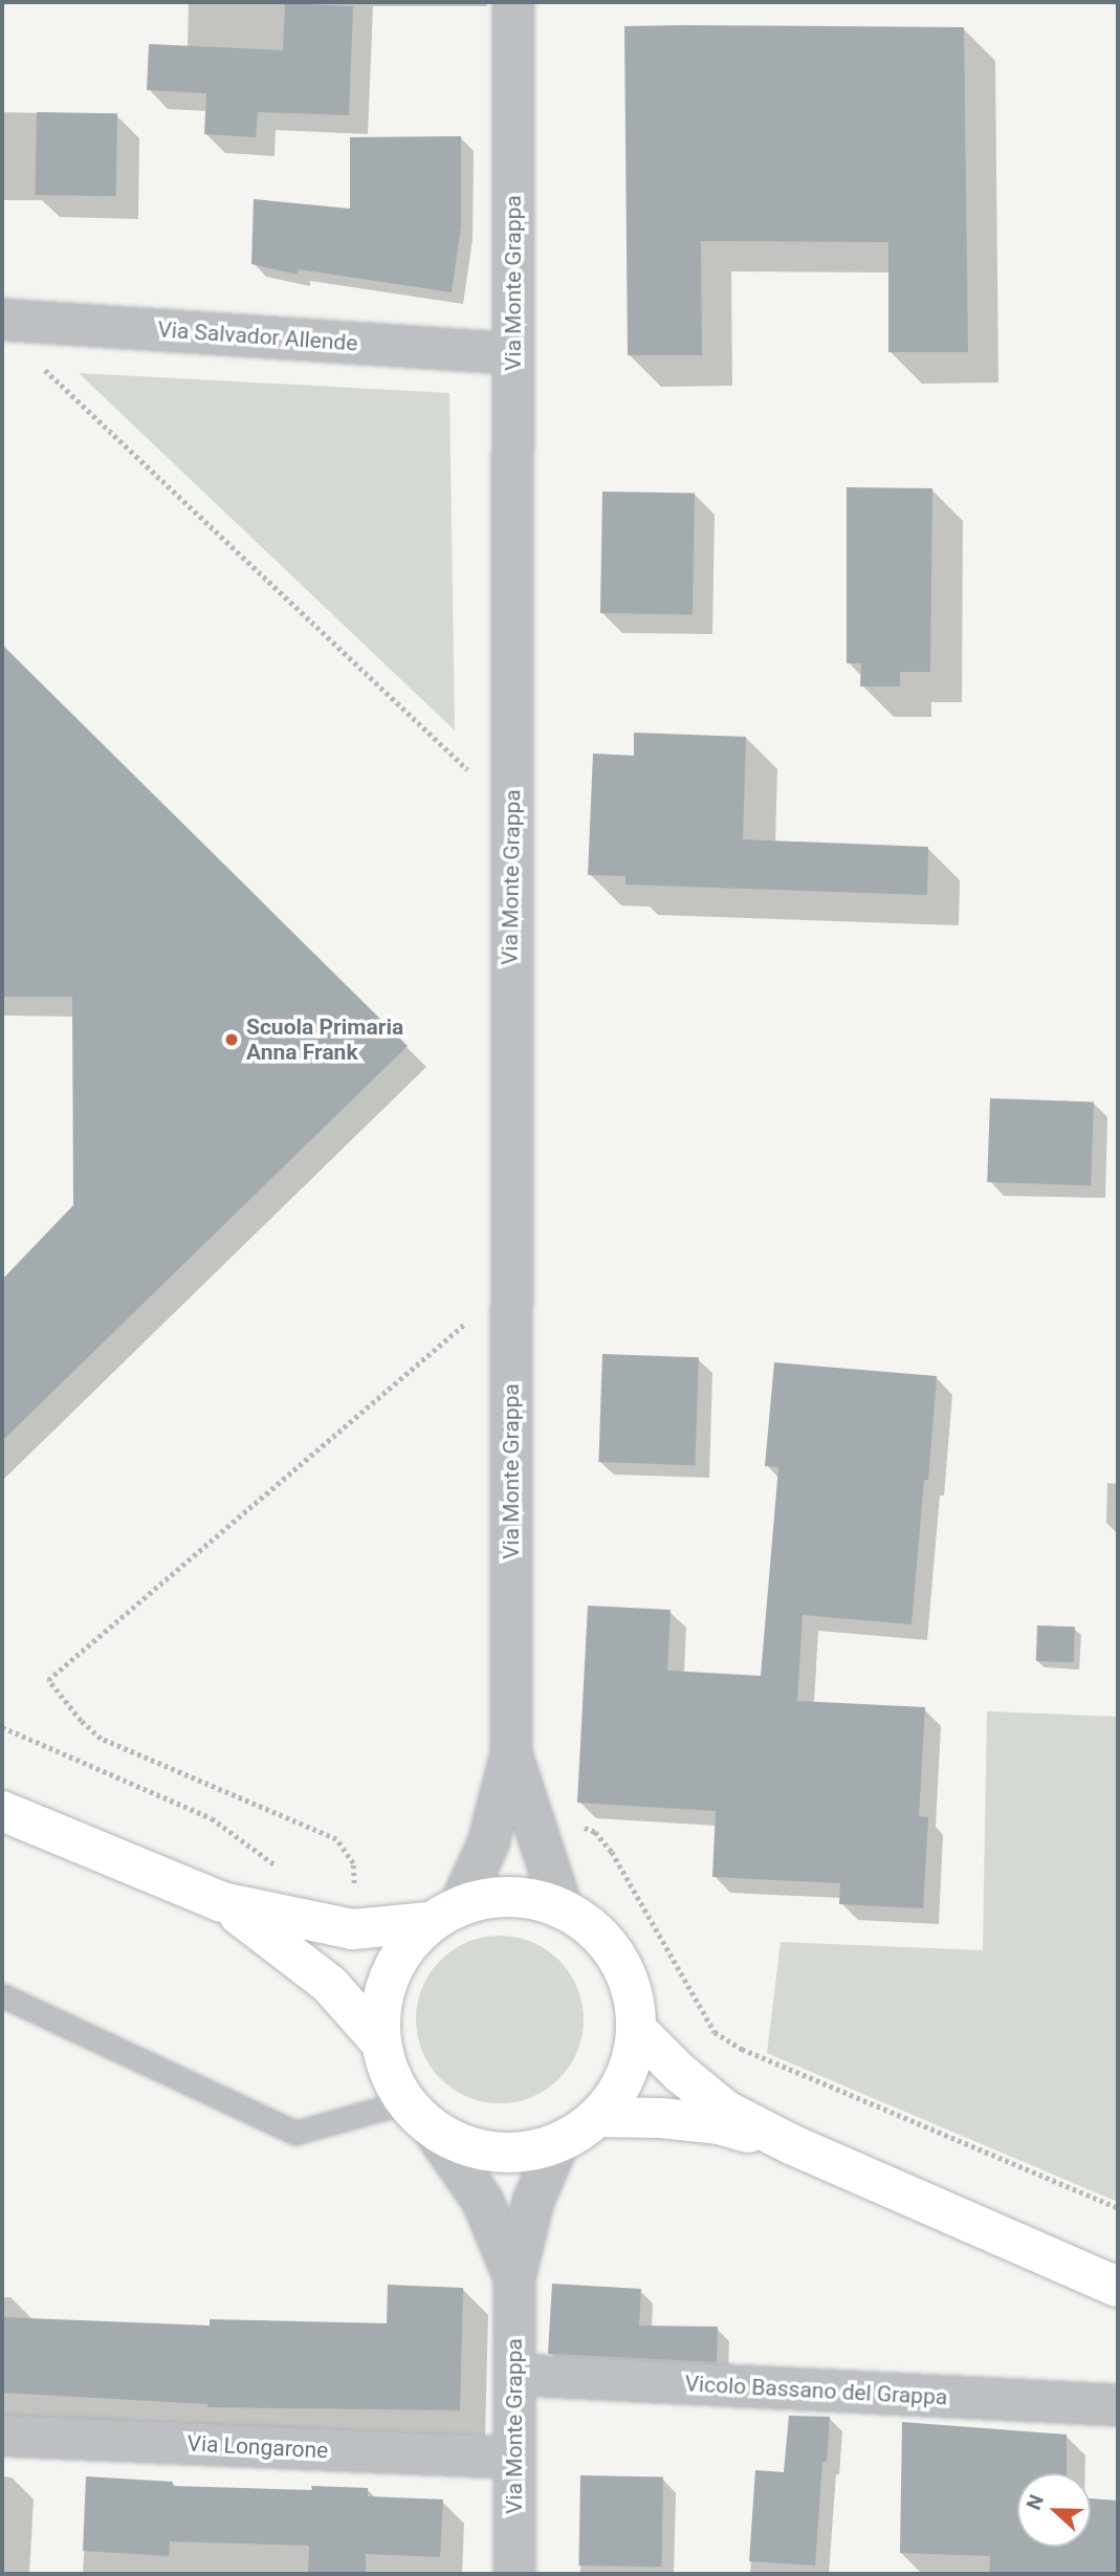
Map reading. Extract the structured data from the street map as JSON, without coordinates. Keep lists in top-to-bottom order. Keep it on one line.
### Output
{"streets":{"street":["Via Monte Grappa","Via Salvador Allende","Vicolo Bassano del Grappa","Via Longarone"]},"crossings":[["Via Monte Grappa","Via Salvador Allende"],["Via Monte Grappa","Vicolo Bassano del Grappa"],["Via Monte Grappa","Via Longarone"]],"places":["Scuola Primaria Anna Frank"],"north":"left"}
